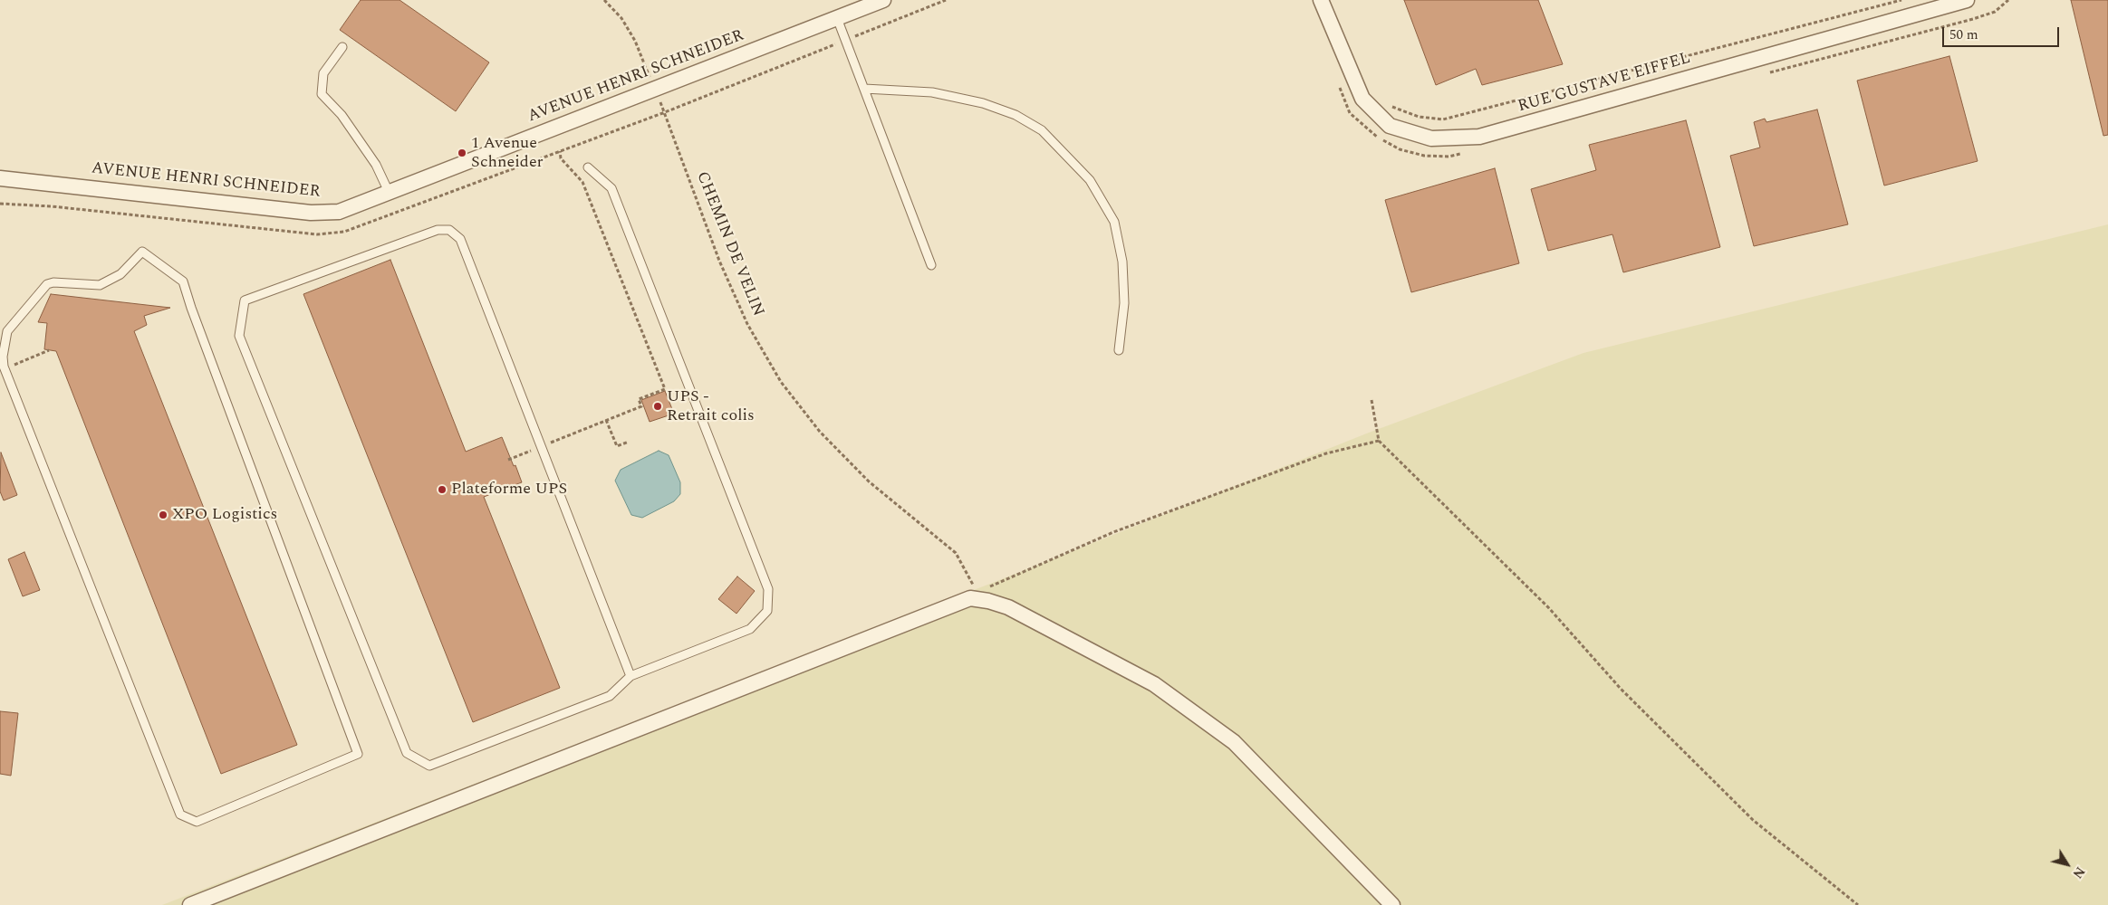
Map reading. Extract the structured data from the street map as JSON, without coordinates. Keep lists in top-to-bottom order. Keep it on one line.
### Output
{"streets":{"street":["AVENUE HENRI SCHNEIDER","RUE GUSTAVE EIFFEL"],"path":["CHEMIN DE VELIN"]},"crossings":[["AVENUE HENRI SCHNEIDER","CHEMIN DE VELIN"]],"places":["1 Avenue Schneider","UPS - Retrait colis","Plateforme UPS","XPO Logistics"],"scale_bar":"50 m","north":"bottom right"}
